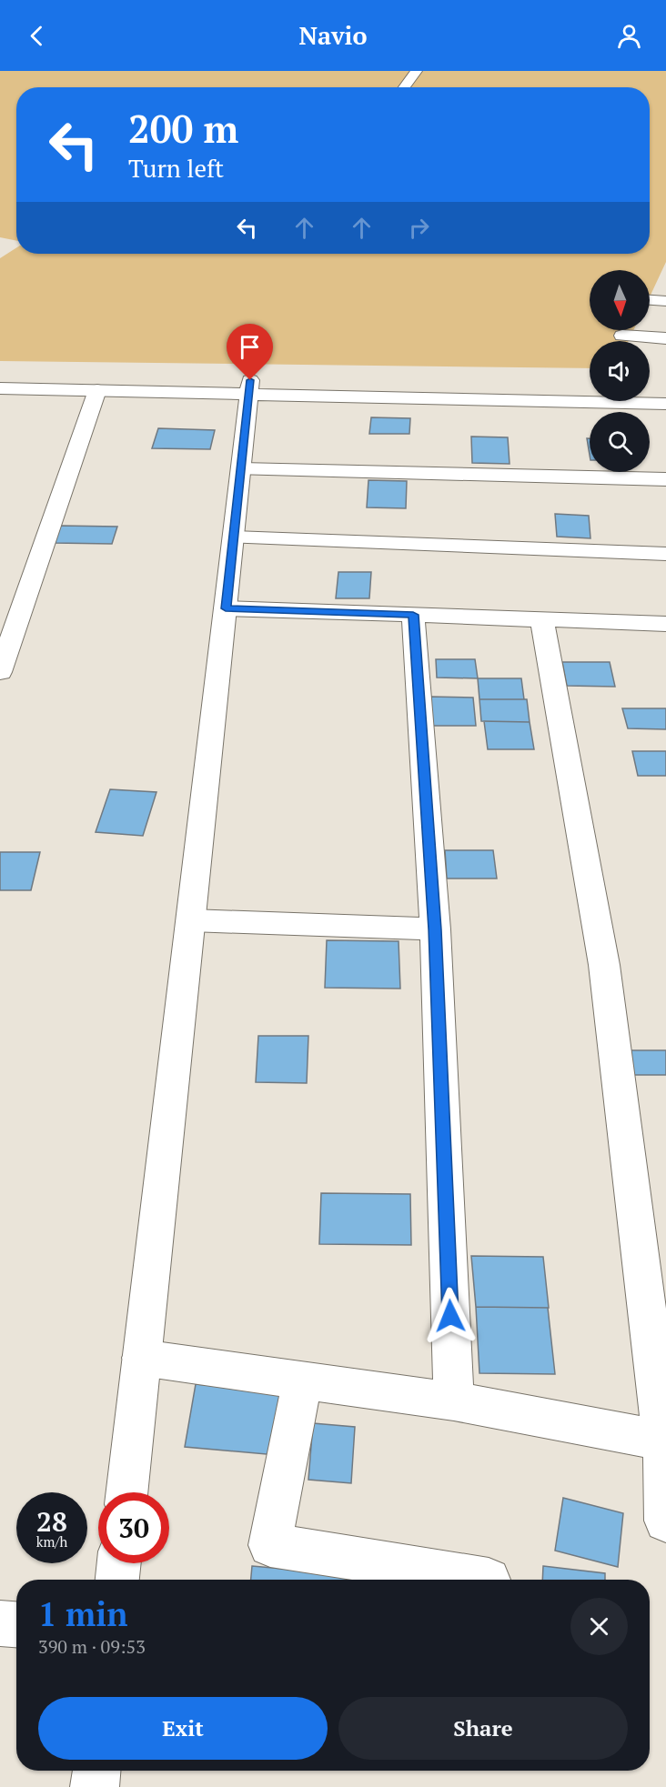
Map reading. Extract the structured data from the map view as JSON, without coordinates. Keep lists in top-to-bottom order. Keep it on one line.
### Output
{"north":"bottom","page":{"header":"Navio","turn":["200 m","Turn left"],"speed":"28 km/h","limit":"30","heading":["1 min","390 m · 09:53"],"buttons":["Exit","Share"]}}
